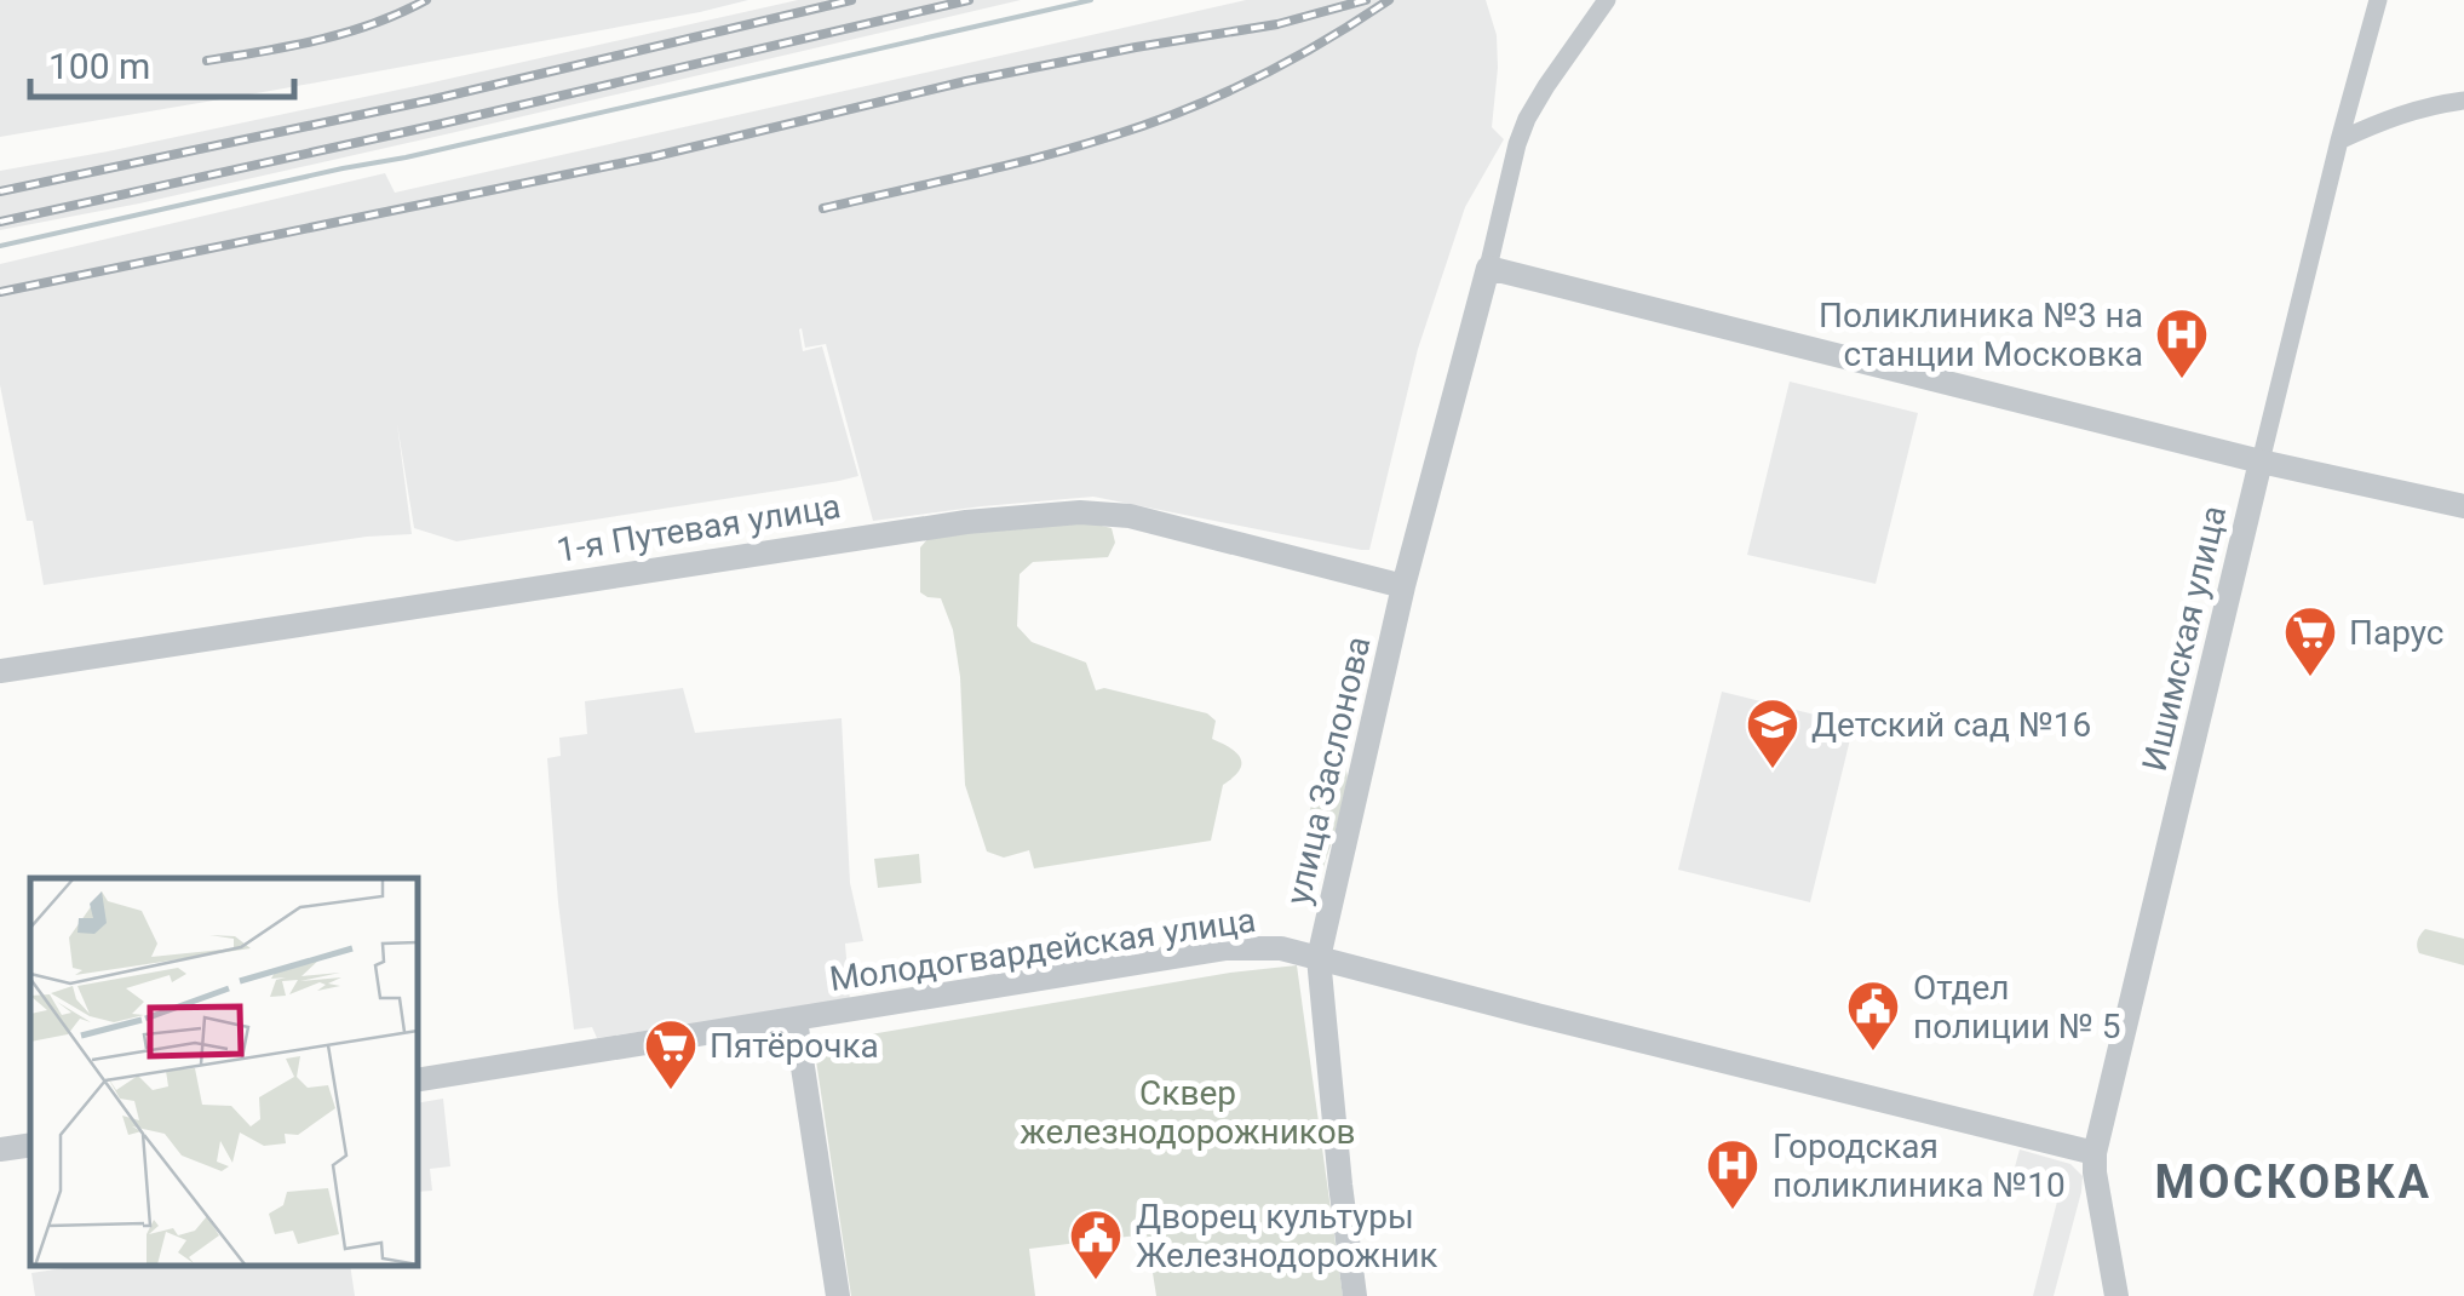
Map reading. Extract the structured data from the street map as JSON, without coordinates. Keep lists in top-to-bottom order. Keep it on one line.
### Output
{"streets":{"street":["1-я Путевая улица","Ишимская улица","улица Заслонова","Молодогвардейская улица"]},"crossings":[["1-я Путевая улица","улица Заслонова"],["Ишимская улица","Молодогвардейская улица"],["улица Заслонова","Молодогвардейская улица"]],"districts":["МОСКОВКА"],"parks":["Сквер железнодорожников"],"places":{"hospital":["Поликлиника №3 на станции Московка","Городская поликлиника №10"],"supermarket":["Парус","Пятёрочка"],"school or university":["Детский сад №16"],"public building":["Отдел полиции № 5","Дворец культуры Железнодорожник"]},"scale_bar":"100 m"}
